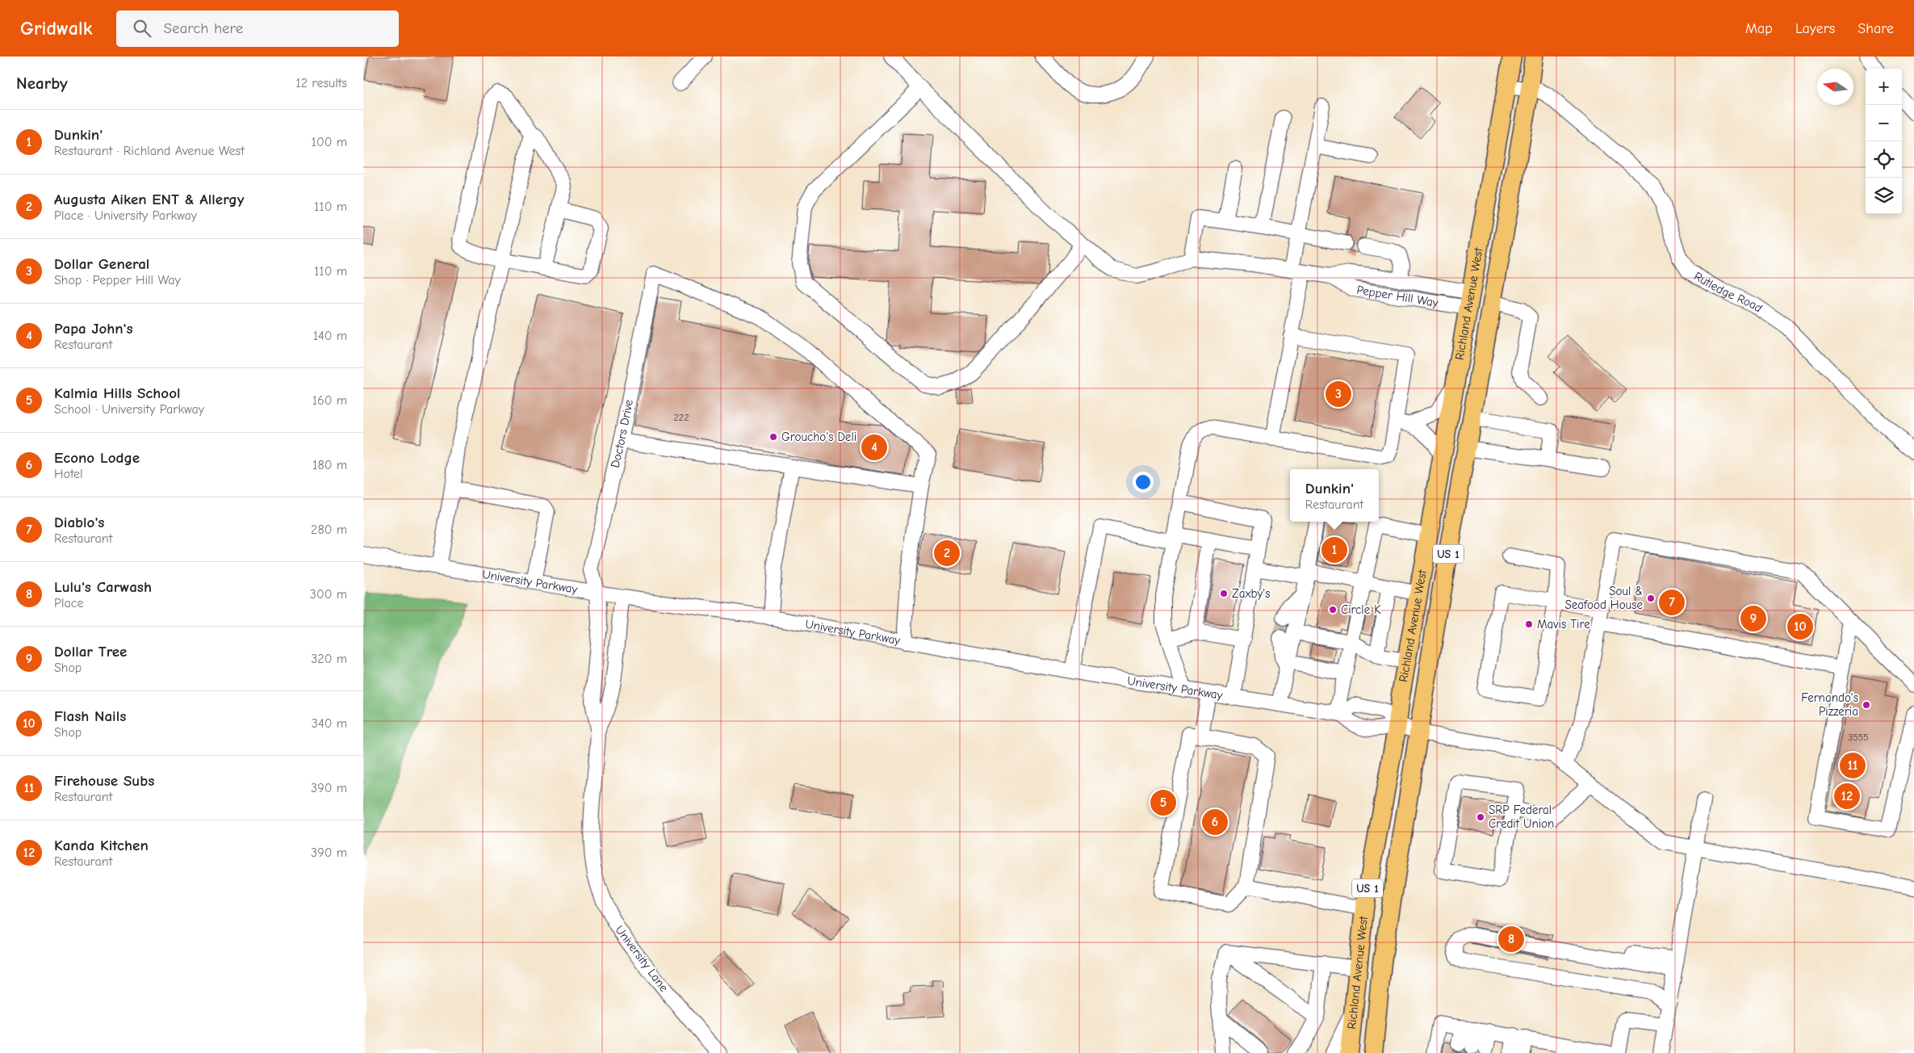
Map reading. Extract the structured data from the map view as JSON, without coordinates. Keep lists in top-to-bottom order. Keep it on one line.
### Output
{"streets":{"main road":["Richland Avenue West","US 1"],"street":["Rutledge Road","Pepper Hill Way","Doctors Drive","University Parkway","University Lane"]},"crossings":[["Rutledge Road","Richland Avenue West"],["Pepper Hill Way","Richland Avenue West"],["Richland Avenue West","University Parkway"],["Doctors Drive","University Parkway"],["Doctors Drive","University Lane"],["University Parkway","University Lane"]],"places":["Groucho's Deli","Zaxby's","Soul & Seafood House","Circle K","Mavis Tire","Fernando's Pizzeria","SRP Federal Credit Union"],"house_numbers":["222","3555"],"north":"left","page":{"header":"Gridwalk","search":"Search here","nav":["Map","Layers","Share"],"heading":["Nearby","12 results"],"map_buttons":["+","−"],"list":[{"mark":"1","name":"Dunkin'","note":"Restaurant · Richland Avenue West","value":"100 m"},{"mark":"2","name":"Augusta Aiken ENT & Allergy","note":"Place · University Parkway","value":"110 m"},{"mark":"3","name":"Dollar General","note":"Shop · Pepper Hill Way","value":"110 m"},{"mark":"4","name":"Papa John's","note":"Restaurant","value":"140 m"},{"mark":"5","name":"Kalmia Hills School","note":"School · University Parkway","value":"160 m"},{"mark":"6","name":"Econo Lodge","note":"Hotel","value":"180 m"},{"mark":"7","name":"Diablo's","note":"Restaurant","value":"280 m"},{"mark":"8","name":"Lulu's Carwash","note":"Place","value":"300 m"},{"mark":"9","name":"Dollar Tree","note":"Shop","value":"320 m"},{"mark":"10","name":"Flash Nails","note":"Shop","value":"340 m"},{"mark":"11","name":"Firehouse Subs","note":"Restaurant","value":"390 m"},{"mark":"12","name":"Kanda Kitchen","note":"Restaurant","value":"390 m"}],"pins":["3","4","1","2","7","9","10","11","12","5","6","8"],"popup":["Dunkin'","Restaurant"]}}
